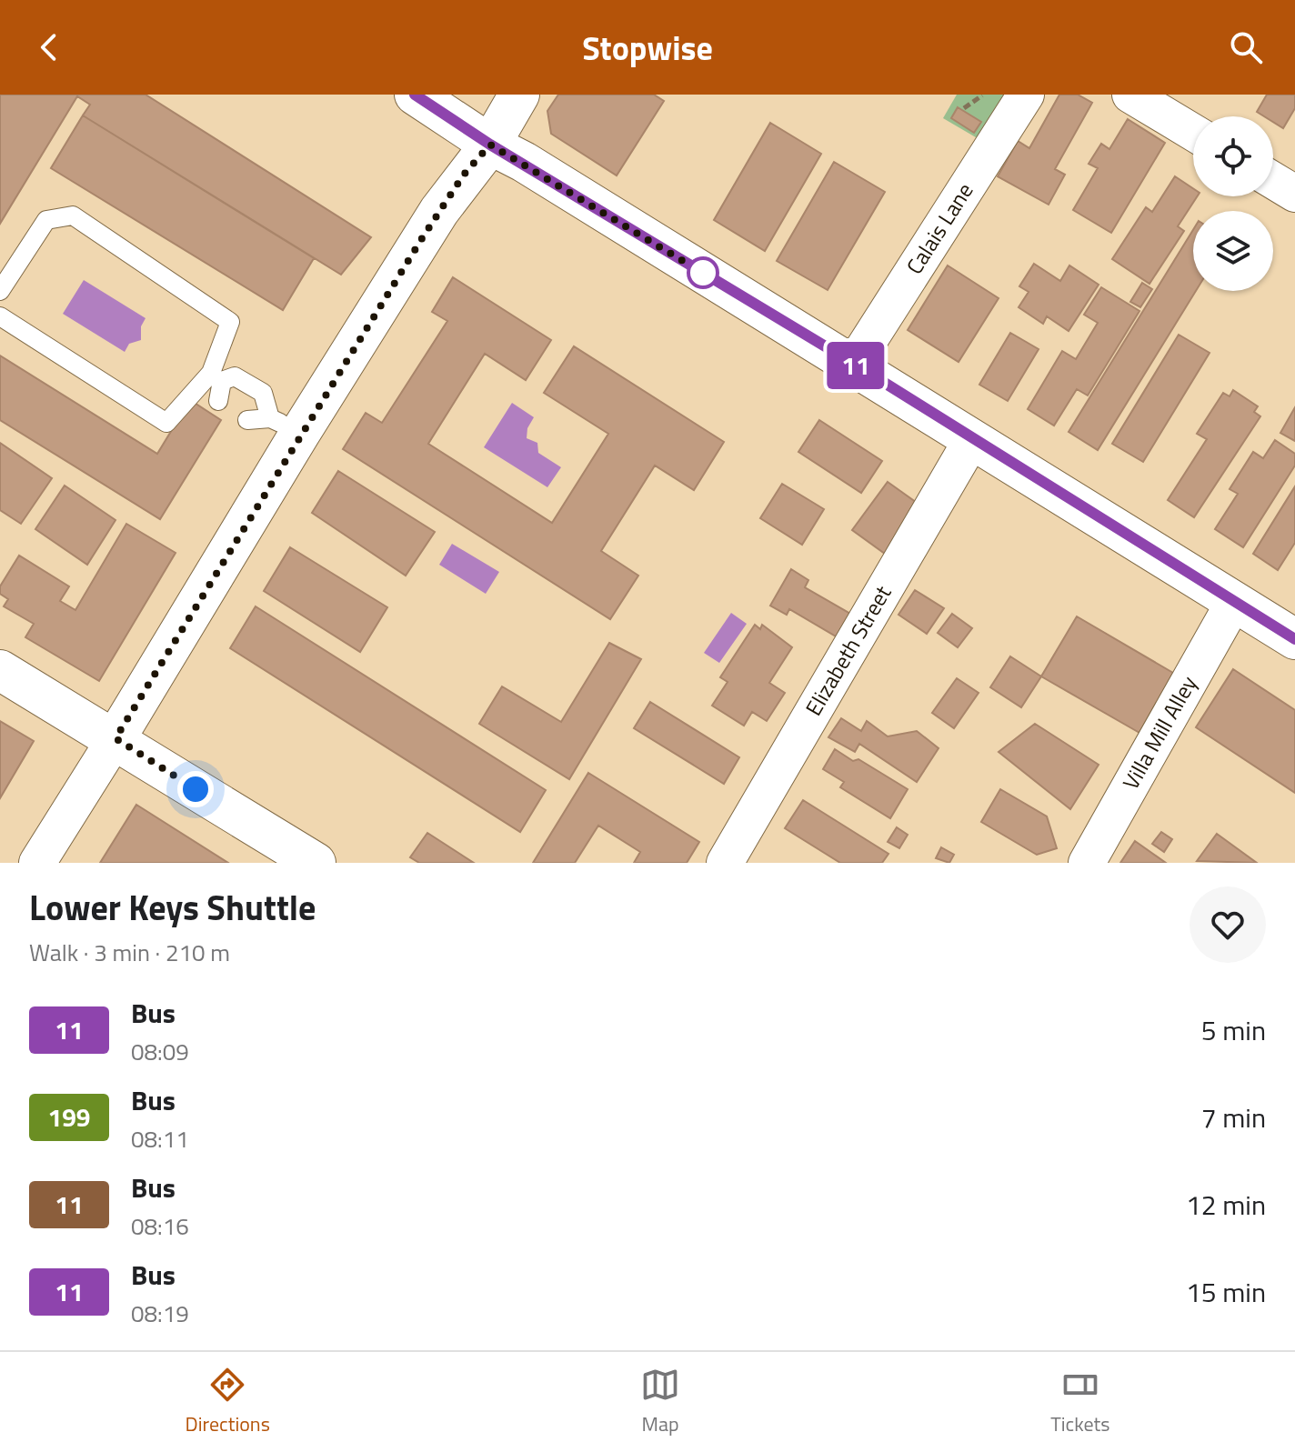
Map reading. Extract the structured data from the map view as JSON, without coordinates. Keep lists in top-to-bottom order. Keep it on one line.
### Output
{"streets":{"street":["Calais Lane","Elizabeth Street","Villa Mill Alley"]},"lines":["bus line 11"],"page":{"header":"Stopwise","on_map":"11","heading":["Lower Keys Shuttle","Walk · 3 min · 210 m"],"list":[{"mark":"11","name":"Bus","note":"08:09","value":"5 min"},{"mark":"199","name":"Bus","note":"08:11","value":"7 min"},{"mark":"11","name":"Bus","note":"08:16","value":"12 min"},{"mark":"11","name":"Bus","note":"08:19","value":"15 min"}],"tabs":["Directions","Map","Tickets"]}}
